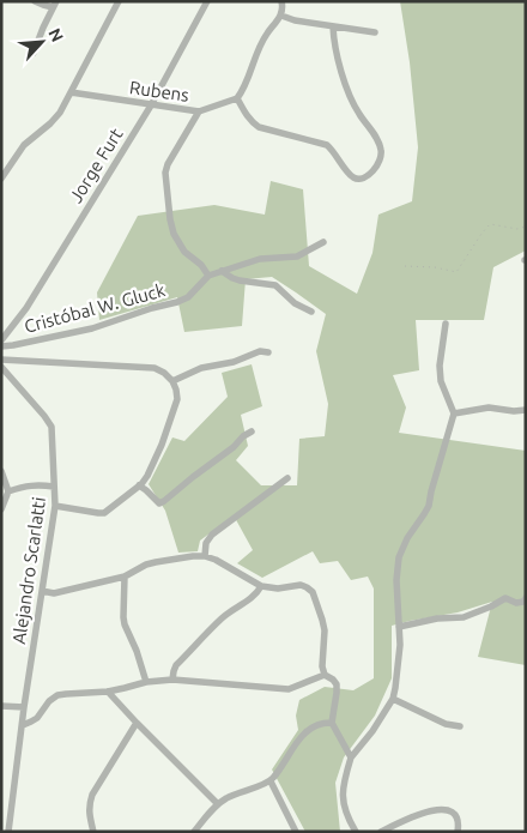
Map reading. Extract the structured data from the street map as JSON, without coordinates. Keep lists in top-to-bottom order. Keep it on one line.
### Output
{"streets":{"street":["Rubens","Jorge Furt","Cristóbal W. Gluck","Alejandro Scarlatti"]},"crossings":[["Rubens","Jorge Furt"]],"north":"top right"}
